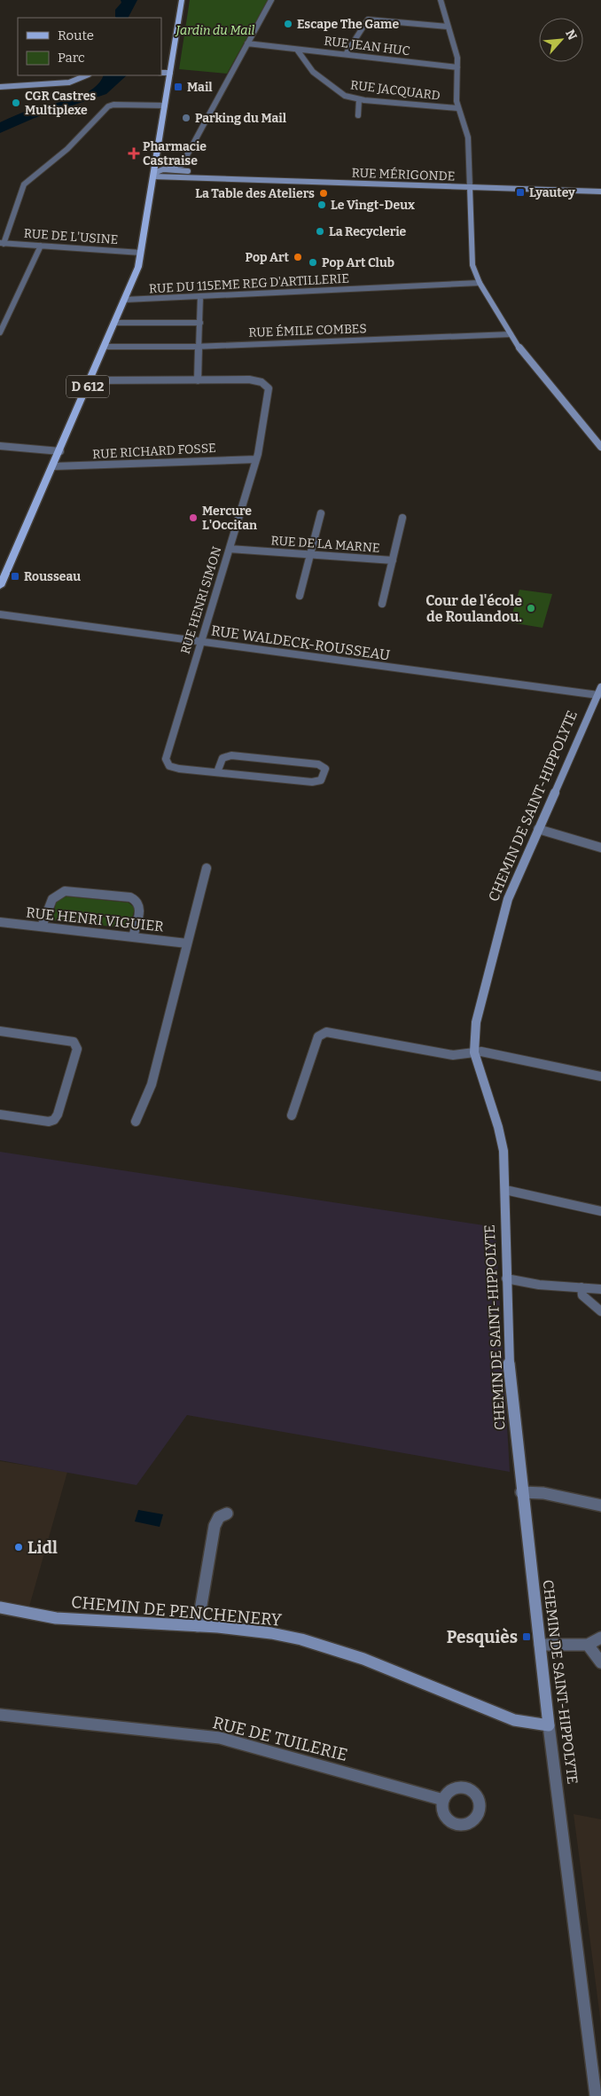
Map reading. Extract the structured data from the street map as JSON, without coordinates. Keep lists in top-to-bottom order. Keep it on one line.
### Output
{"streets":{"main road":["D 612"],"street":["RUE JEAN HUC","RUE JACQUARD","RUE MÉRIGONDE","RUE DE L'USINE","RUE DU 115EME REG D'ARTILLERIE","RUE ÉMILE COMBES","RUE RICHARD FOSSE","RUE DE LA MARNE","RUE HENRI SIMON","RUE WALDECK-ROUSSEAU","CHEMIN DE SAINT-HIPPOLYTE","RUE HENRI VIGUIER","CHEMIN DE PENCHENERY","RUE DE TUILERIE"]},"crossings":[["RUE JEAN HUC","RUE JACQUARD"],["RUE MÉRIGONDE","D 612"],["RUE DE L'USINE","D 612"],["RUE DU 115EME REG D'ARTILLERIE","D 612"],["RUE ÉMILE COMBES","D 612"],["D 612","RUE RICHARD FOSSE"],["D 612","RUE HENRI SIMON"],["RUE RICHARD FOSSE","RUE HENRI SIMON"],["RUE DE LA MARNE","RUE HENRI SIMON"],["RUE HENRI SIMON","RUE WALDECK-ROUSSEAU"],["RUE WALDECK-ROUSSEAU","CHEMIN DE SAINT-HIPPOLYTE"],["CHEMIN DE SAINT-HIPPOLYTE","CHEMIN DE PENCHENERY"]],"parks":["Jardin du Mail"],"places":{"other":["Escape The Game","CGR Castres Multiplexe","Parking du Mail","La Table des Ateliers","Le Vingt-Deux","La Recyclerie","Pop Art","Pop Art Club","Mercure L'Occitan","Cour de l'école de Roulandou.","Lidl"],"transit":["Mail","Lyautey","Rousseau","Pesquiès"],"health":["Pharmacie Castraise"]},"legend":["Route","Parc"],"north":"top right"}
